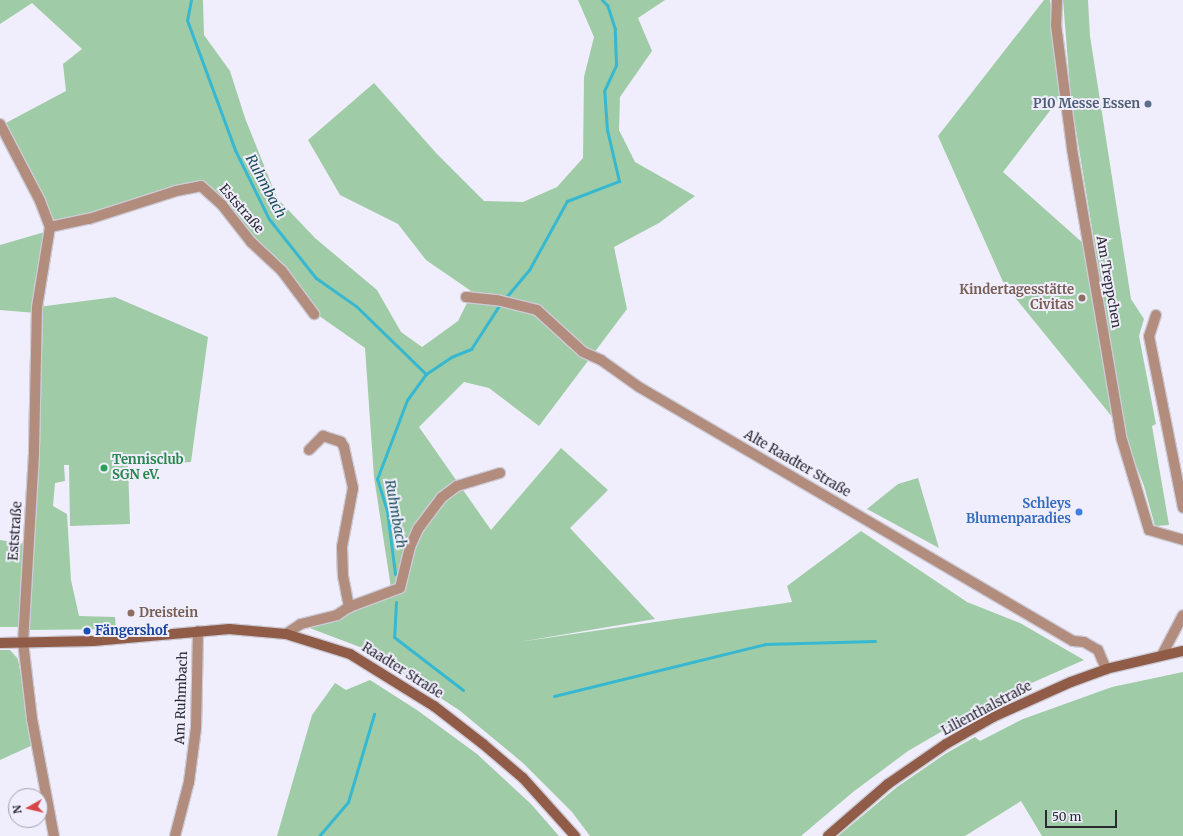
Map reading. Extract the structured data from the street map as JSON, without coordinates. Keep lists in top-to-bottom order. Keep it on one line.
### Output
{"streets":{"main road":["Raadter Straße","Lilienthalstraße"],"street":["Eststraße","Am Treppchen","Alte Raadter Straße","Am Ruhmbach"]},"crossings":[["Eststraße","Raadter Straße"],["Alte Raadter Straße","Lilienthalstraße"],["Raadter Straße","Am Ruhmbach"]],"water":["Ruhmbach"],"places":["P10 Messe Essen","Kindertagesstätte Civitas","Tennisclub SGN eV.","Schleys Blumenparadies","Dreistein","Fängershof"],"scale_bar":"50 m","north":"left"}
